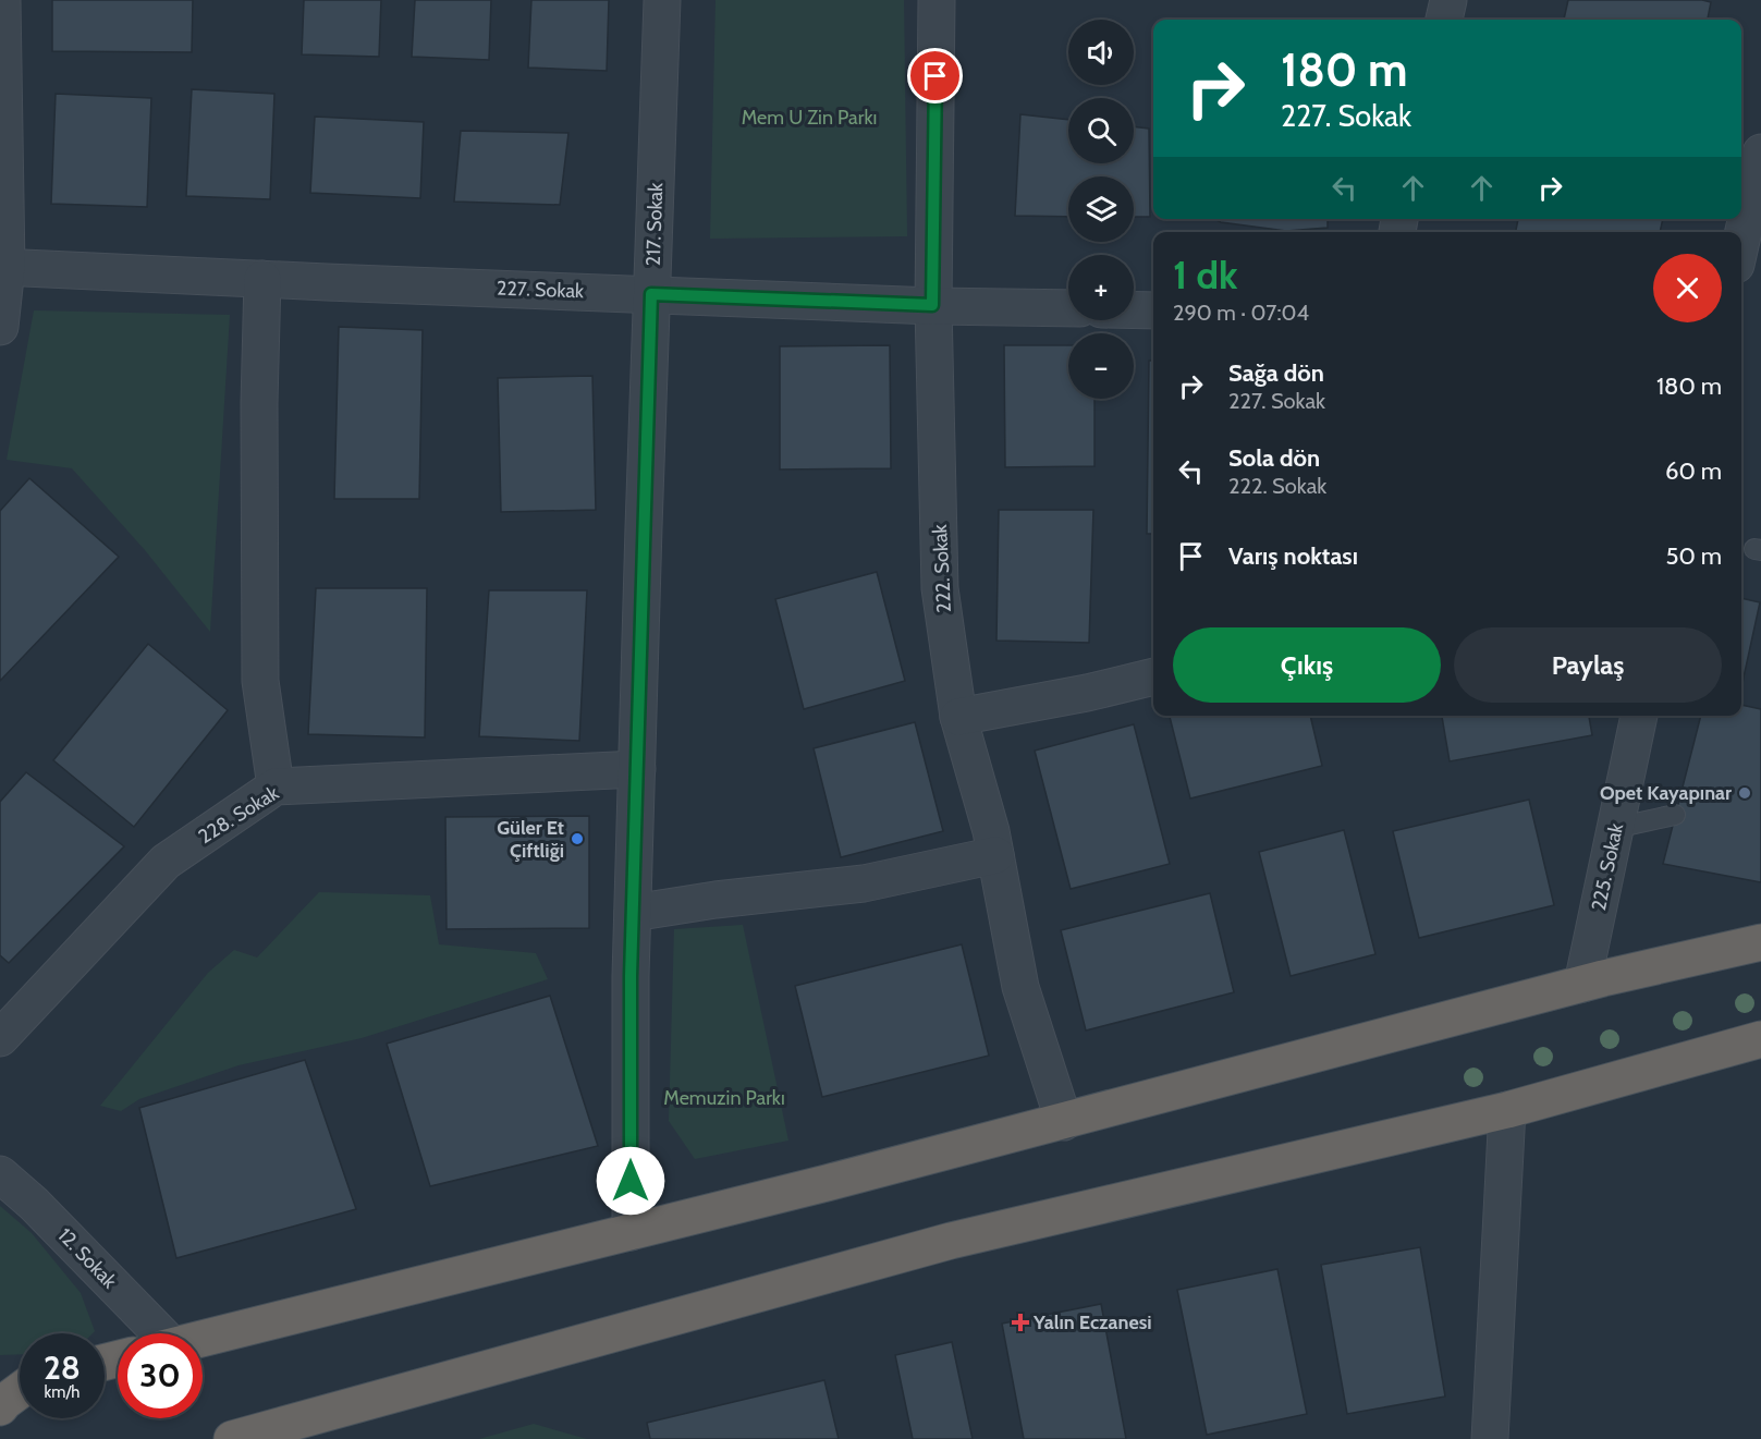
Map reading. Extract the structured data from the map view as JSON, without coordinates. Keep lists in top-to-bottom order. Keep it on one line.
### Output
{"streets":{"street":["217. Sokak","227. Sokak","222. Sokak","228. Sokak","225. Sokak","12. Sokak"]},"crossings":[["217. Sokak","227. Sokak"],["217. Sokak","228. Sokak"],["227. Sokak","222. Sokak"]],"parks":["Mem U Zin Parkı","Memuzin Parkı"],"places":{"other":["Opet Kayapınar","Güler Et Çiftliği"],"health":["Yalın Eczanesi"]},"page":{"map_buttons":["+","−"],"turn":["180 m","227. Sokak"],"heading":["1 dk","290 m · 07:04"],"list":[{"name":"Sağa dön","note":"227. Sokak","value":"180 m"},{"name":"Sola dön","note":"222. Sokak","value":"60 m"},{"name":"Varış noktası","value":"50 m"}],"buttons":["Çıkış","Paylaş"],"speed":"28 km/h","limit":"30"}}
